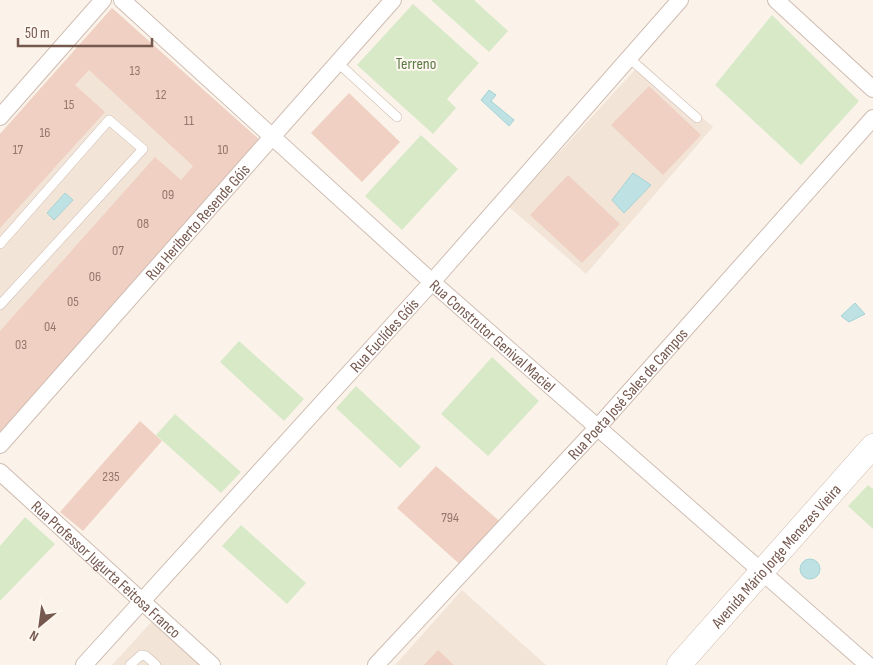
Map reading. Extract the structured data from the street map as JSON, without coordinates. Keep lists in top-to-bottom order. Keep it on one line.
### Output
{"streets":{"street":["Rua Heriberto Resende Góis","Rua Euclídes Góis","Rua Construtor Genival Maciel","Rua Poeta José Sales de Campos","Avenida Mário Jorge Menezes Vieira","Rua Professor Jugurta Feitosa Franco"]},"crossings":[["Rua Heriberto Resende Góis","Rua Construtor Genival Maciel"],["Rua Euclídes Góis","Rua Construtor Genival Maciel"],["Rua Euclídes Góis","Rua Professor Jugurta Feitosa Franco"],["Rua Construtor Genival Maciel","Rua Poeta José Sales de Campos"],["Rua Construtor Genival Maciel","Avenida Mário Jorge Menezes Vieira"]],"parks":["Terreno"],"house_numbers":["13","12","15","11","16","17","10","09","08","07","06","05","04","03","235","794"],"scale_bar":"50 m","north":"bottom left"}
